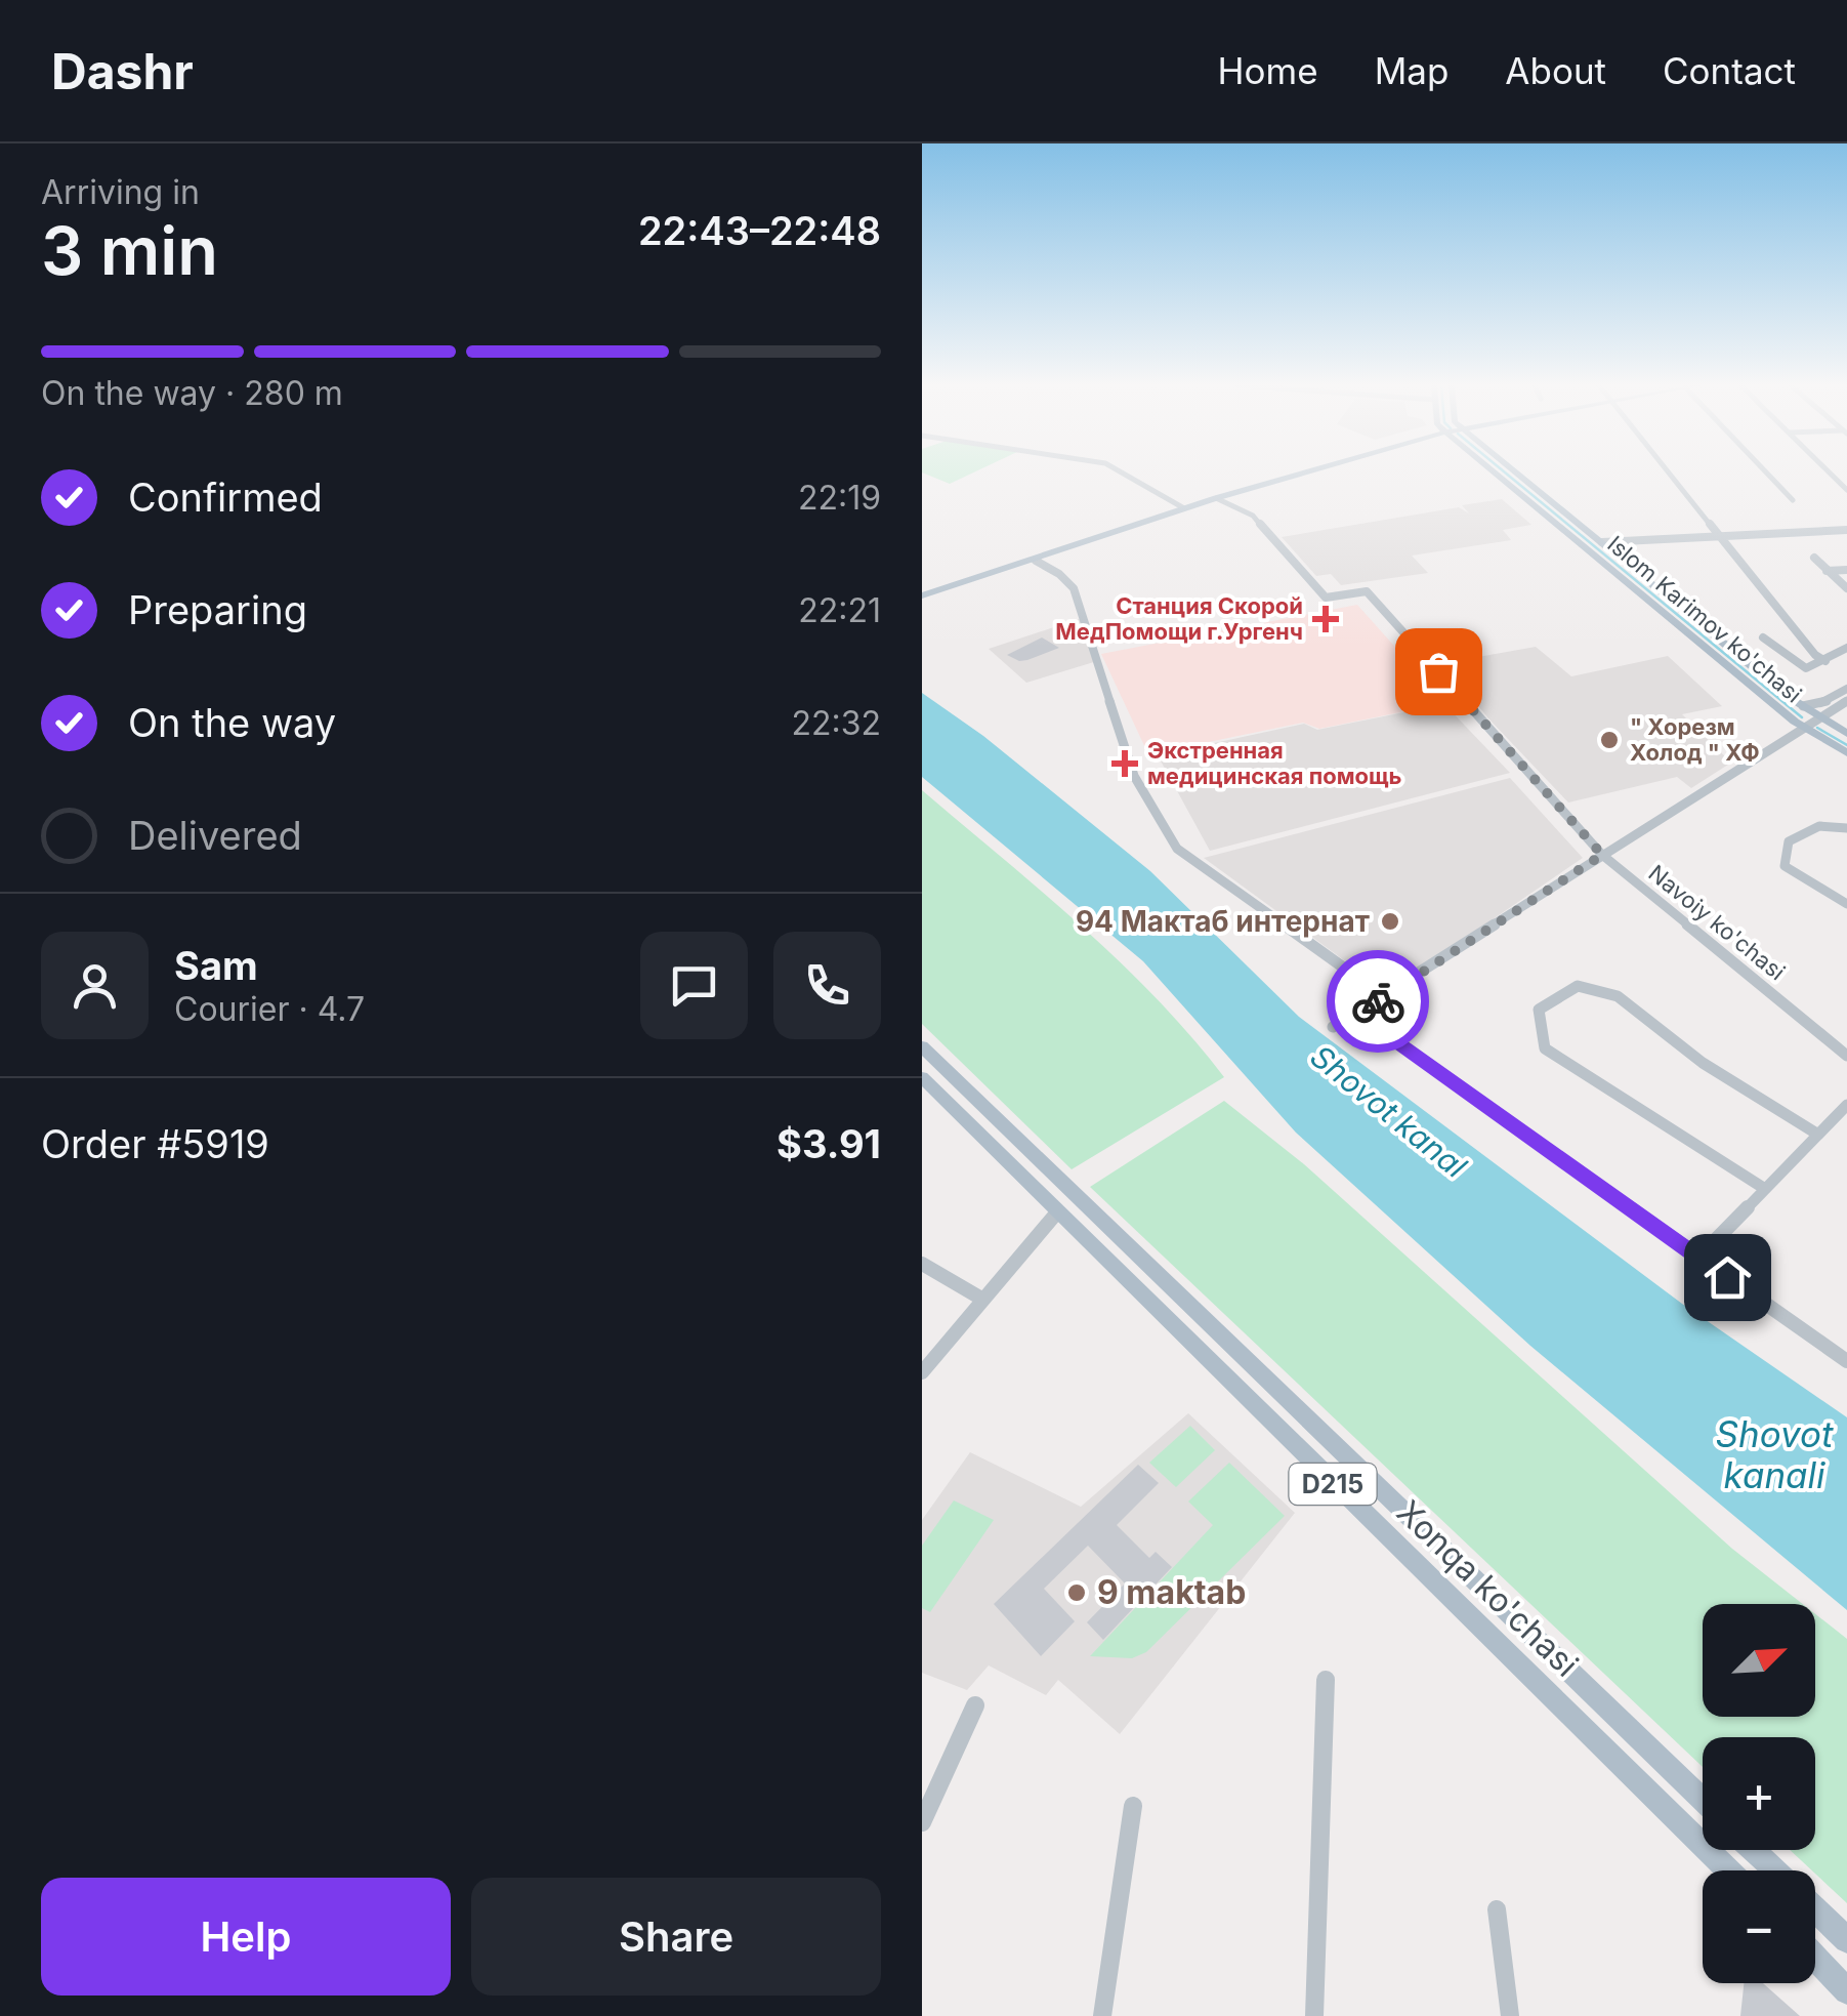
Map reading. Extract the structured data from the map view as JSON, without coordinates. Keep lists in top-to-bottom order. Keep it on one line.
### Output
{"streets":{"main road":["Islom Karimov ko'chasi","D215","Xonqa ko'chasi"],"street":["Navoiy ko'chasi"]},"water":["Shovot kanal","Shovot kanali"],"places":{"health":["Станция Скорой МедПомощи г.Ургенч","Экстренная медицинская помощь"],"other":["\" Хорезм Холод \" ХФ","94 Мактаб интернат","9 maktab"]},"north":"top right","page":{"header":"Dashr","nav":["Home","Map","About","Contact"],"heading":["3 min","Arriving in","22:43–22:48"],"panel":["Sam","Courier · 4.7","Order #5919","$3.91"],"bar":"On the way · 280 m","list":[["Confirmed","22:19"],["Preparing","22:21"],["On the way","22:32"],"Delivered"],"map_buttons":["+","−"],"buttons":["Help","Share"]}}
